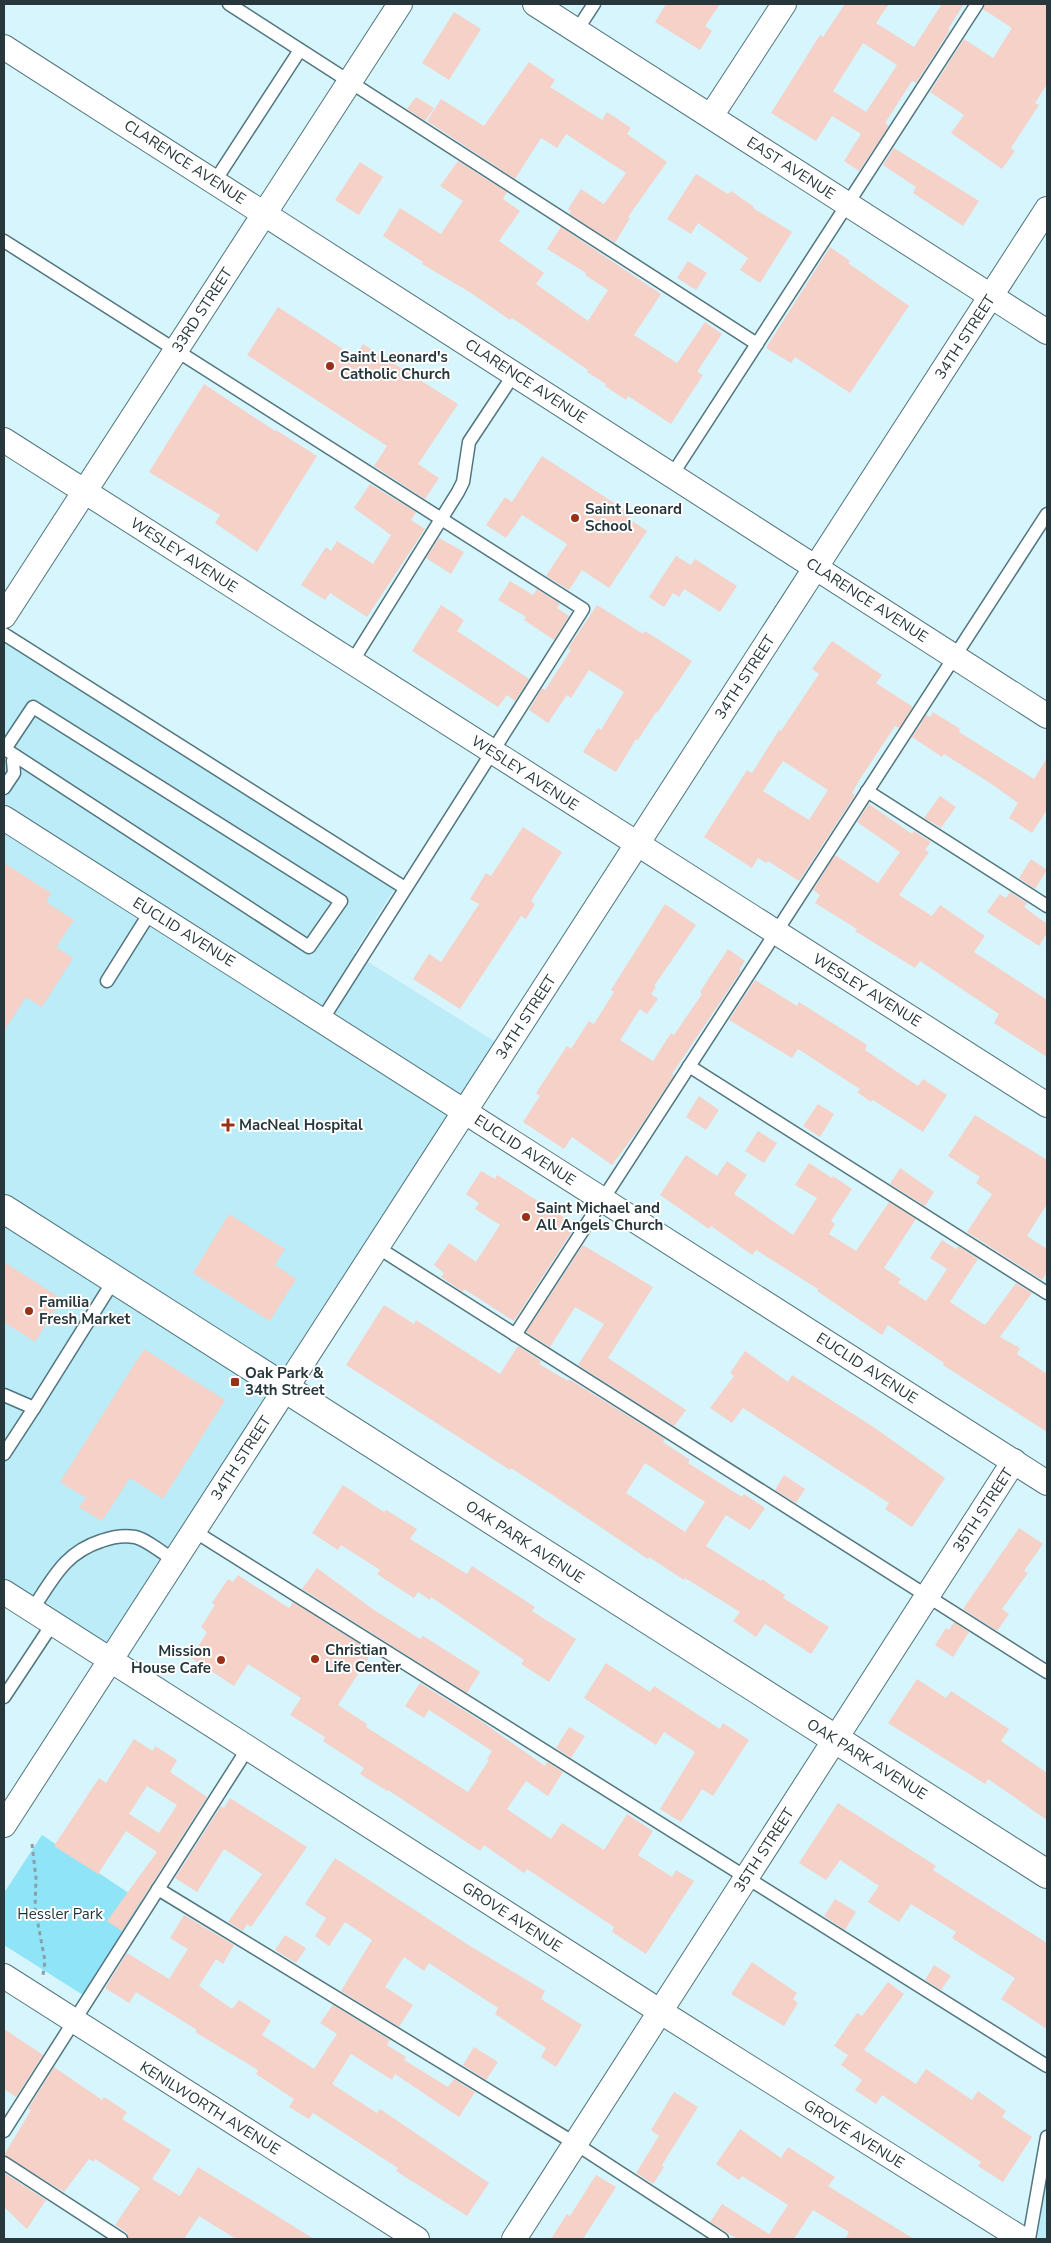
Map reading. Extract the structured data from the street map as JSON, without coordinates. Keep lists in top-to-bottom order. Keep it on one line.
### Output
{"streets":{"street":["CLARENCE AVENUE","EAST AVENUE","33RD STREET","34TH STREET","WESLEY AVENUE","EUCLID AVENUE","35TH STREET","OAK PARK AVENUE","GROVE AVENUE","KENILWORTH AVENUE"]},"crossings":[["CLARENCE AVENUE","33RD STREET"],["CLARENCE AVENUE","34TH STREET"],["EAST AVENUE","34TH STREET"],["33RD STREET","WESLEY AVENUE"],["34TH STREET","WESLEY AVENUE"],["34TH STREET","EUCLID AVENUE"],["34TH STREET","OAK PARK AVENUE"],["34TH STREET","GROVE AVENUE"],["EUCLID AVENUE","35TH STREET"],["35TH STREET","OAK PARK AVENUE"],["35TH STREET","GROVE AVENUE"]],"parks":["Hessler Park"],"places":{"other":["Saint Leonard's Catholic Church","Saint Leonard School","Saint Michael and All Angels Church","Familia Fresh Market","Christian Life Center","Mission House Cafe"],"health":["MacNeal Hospital"],"transit":["Oak Park & 34th Street"]}}
